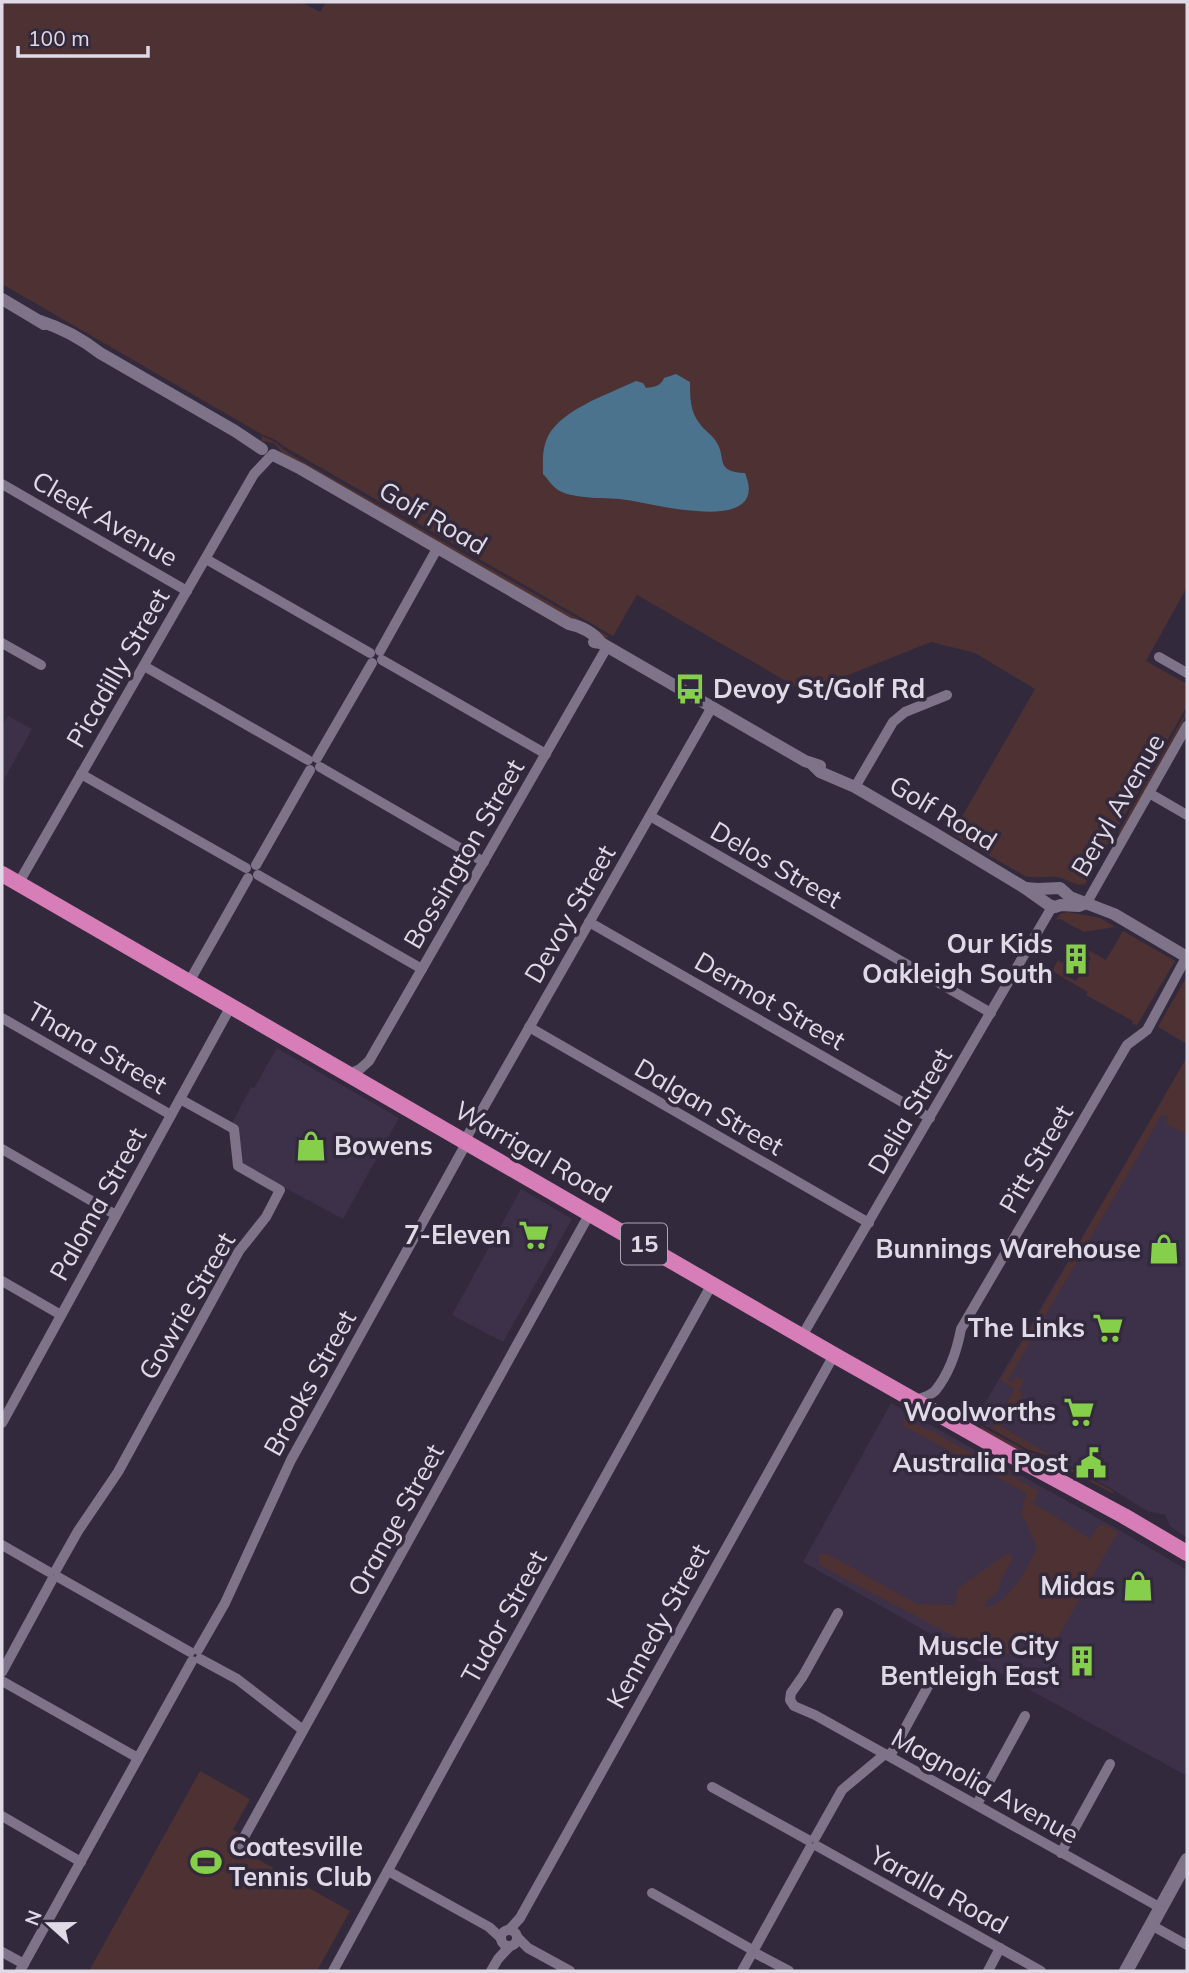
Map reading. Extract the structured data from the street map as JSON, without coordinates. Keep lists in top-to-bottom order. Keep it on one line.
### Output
{"streets":{"highway":["Warrigal Road","15"],"street":["Golf Road","Cleek Avenue","Picadilly Street","Beryl Avenue","Bossington Street","Delos Street","Devoy Street","Dermot Street","Thana Street","Dalgan Street","Delia Street","Pitt Street","Paloma Street","Gowrie Street","Brooks Street","Orange Street","Tudor Street","Kennedy Street","Magnolia Avenue","Yaralla Road"]},"crossings":[["Golf Road","Picadilly Street"],["Golf Road","Bossington Street"],["Golf Road","Devoy Street"],["Golf Road","Delia Street"],["Cleek Avenue","Picadilly Street"],["Picadilly Street","Warrigal Road"],["Bossington Street","Warrigal Road"],["Delos Street","Devoy Street"],["Delos Street","Delia Street"],["Devoy Street","Dermot Street"],["Devoy Street","Dalgan Street"],["Devoy Street","Warrigal Road"],["Devoy Street","Brooks Street"],["Dermot Street","Delia Street"],["Thana Street","Paloma Street"],["Dalgan Street","Delia Street"],["Delia Street","Warrigal Road"],["Warrigal Road","Paloma Street"],["Warrigal Road","Brooks Street"],["Warrigal Road","Orange Street"],["Warrigal Road","Tudor Street"],["Warrigal Road","Kennedy Street"],["Paloma Street","Gowrie Street"]],"places":{"bus stop":["Devoy St/Golf Rd"],"building":["Our Kids Oakleigh South","Muscle City Bentleigh East"],"shop":["Bowens","Bunnings Warehouse","Midas"],"supermarket":["7-Eleven","The Links","Woolworths"],"public building":["Australia Post"],"sports":["Coatesville Tennis Club"]},"scale_bar":"100 m","north":"left"}
